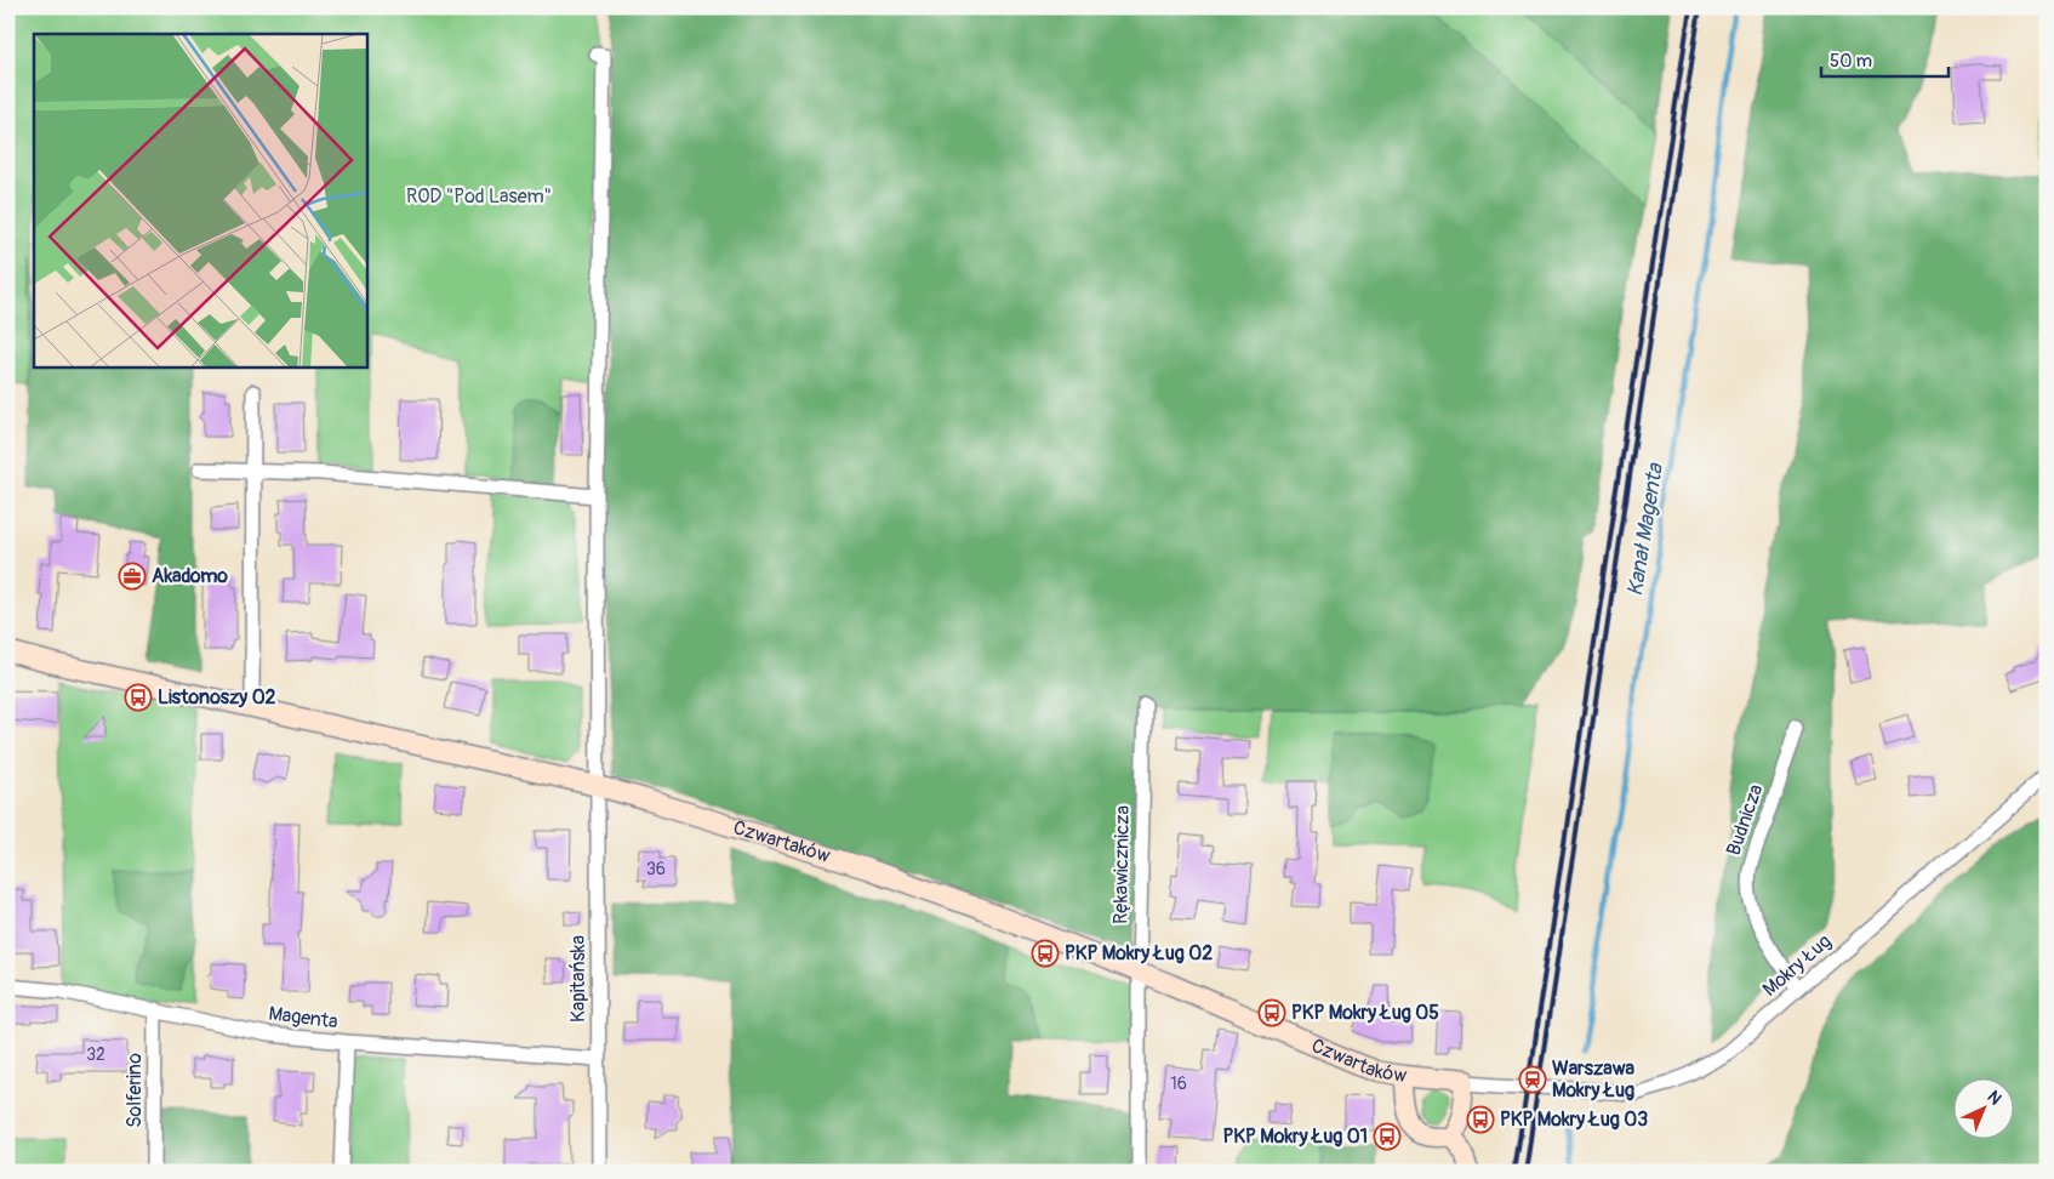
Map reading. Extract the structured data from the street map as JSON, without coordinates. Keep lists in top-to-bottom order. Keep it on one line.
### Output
{"streets":{"street":["Budnicza","Czwartaków","Rękawicznicza","Mokry Ług","Kapitańska","Magenta","Solferino"]},"crossings":[["Budnicza","Mokry Ług"],["Czwartaków","Rękawicznicza"],["Czwartaków","Mokry Ług"],["Czwartaków","Kapitańska"],["Kapitańska","Magenta"],["Magenta","Solferino"]],"water":["Kanał Magenta"],"parks":["ROD \"Pod Lasem\""],"places":{"office":["Akadomo"],"bus stop":["Listonoszy 02","PKP Mokry Ług 02","PKP Mokry Ług 05","PKP Mokry Ług 03","PKP Mokry Ług 01"],"station":["Warszawa Mokry Ług"]},"house_numbers":["36","32","16"],"scale_bar":"50 m","north":"top right"}
